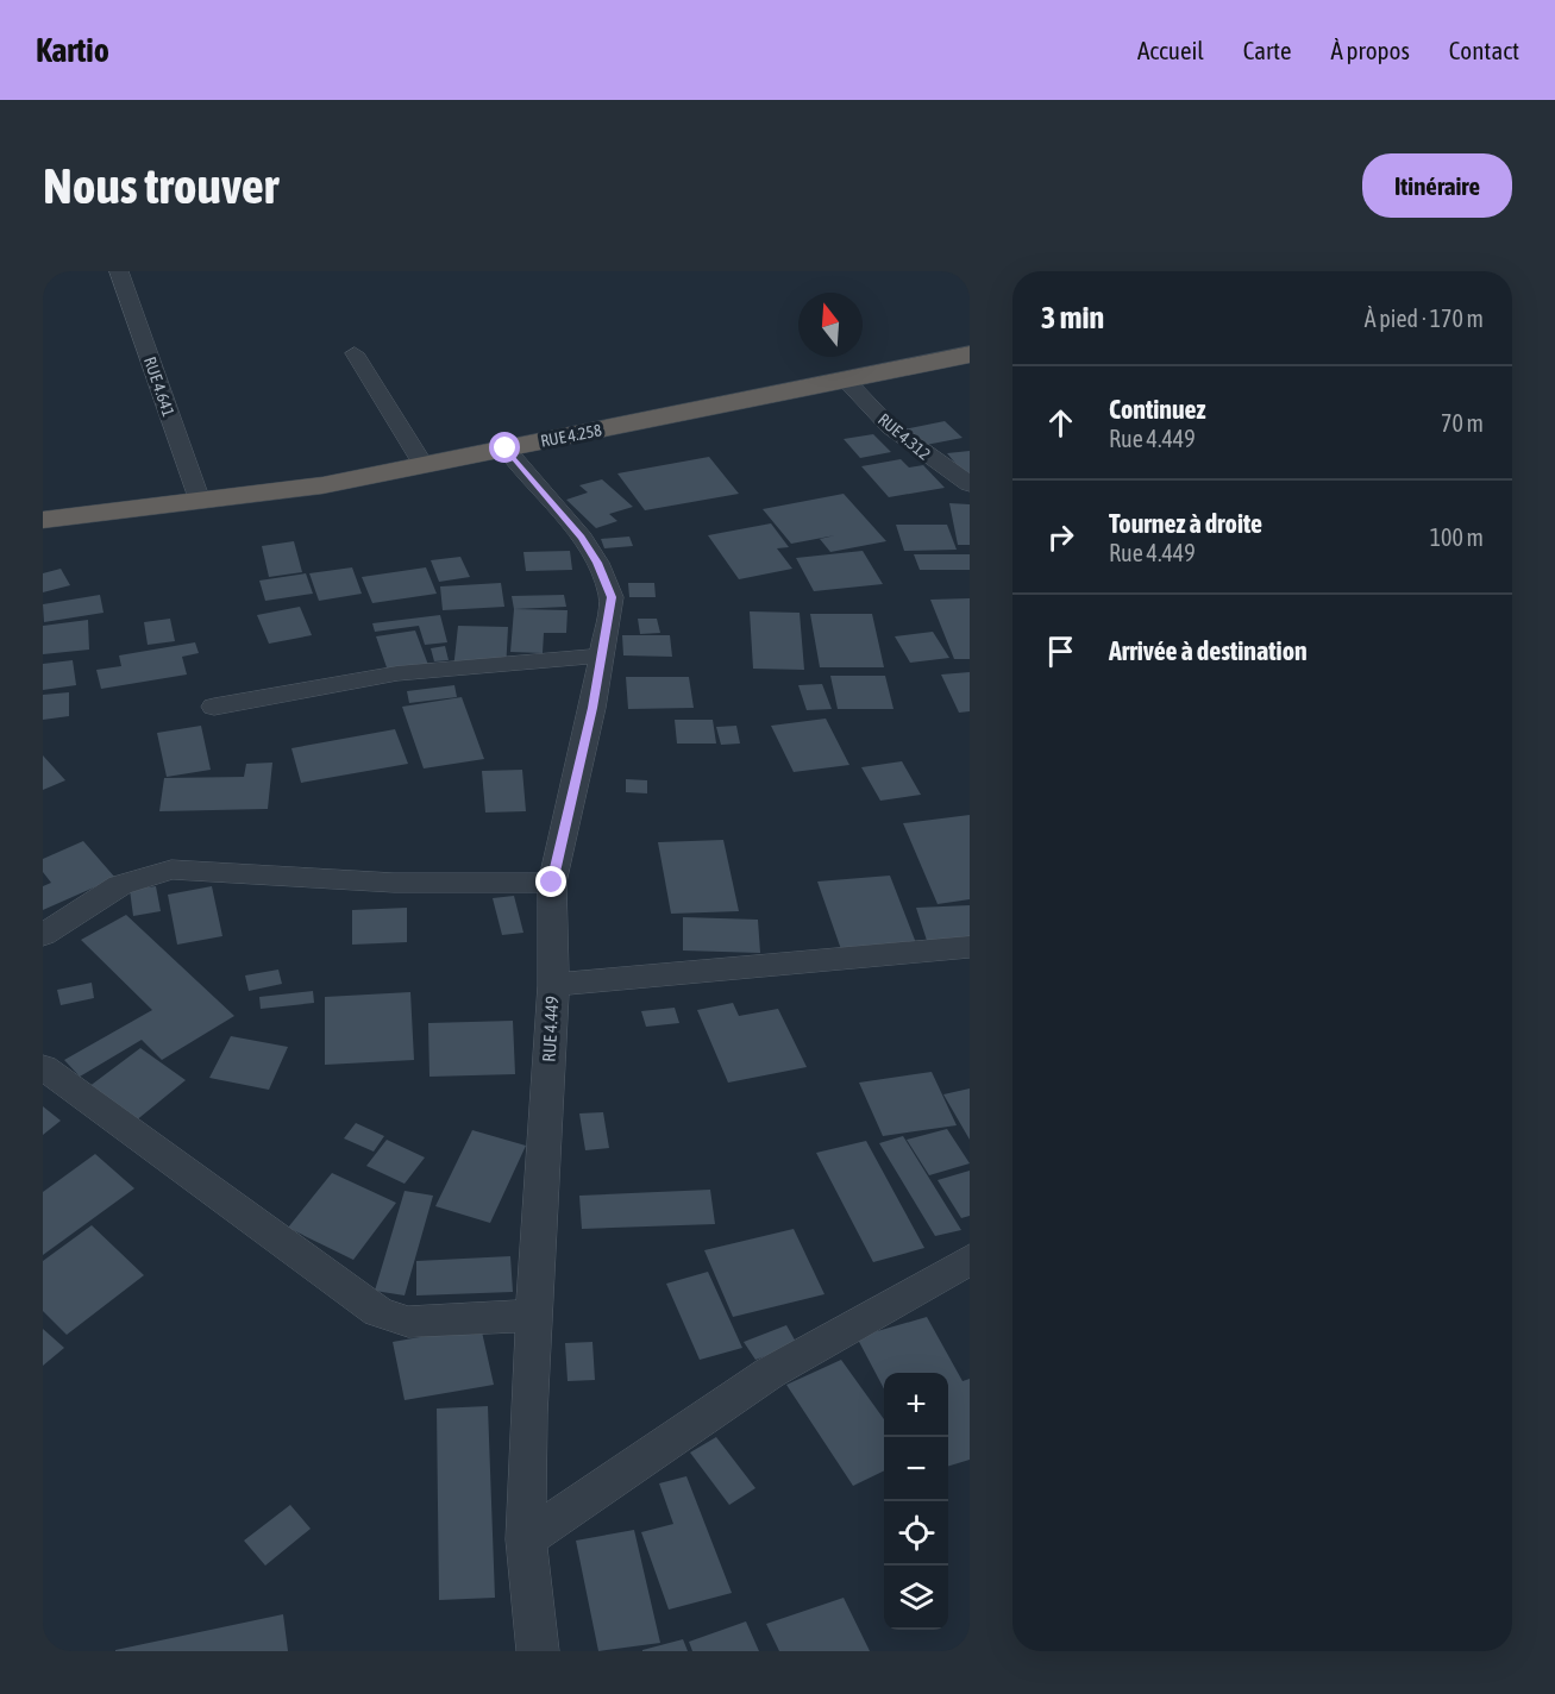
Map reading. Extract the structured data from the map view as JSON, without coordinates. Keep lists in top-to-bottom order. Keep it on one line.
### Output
{"streets":{"highway":["RUE 4.258"],"street":["RUE 4.641","RUE 4.312","RUE 4.449"]},"crossings":[["RUE 4.641","RUE 4.258"],["RUE 4.258","RUE 4.312"],["RUE 4.258","RUE 4.449"]],"north":"top","page":{"header":"Kartio","nav":["Accueil","Carte","À propos","Contact"],"buttons":"Itinéraire","title":"Nous trouver","heading":["3 min","À pied · 170 m"],"list":[["Continuez","Rue 4.449","70 m"],["Tournez à droite","Rue 4.449","100 m"],"Arrivée à destination"],"map_buttons":["+","−"]}}
